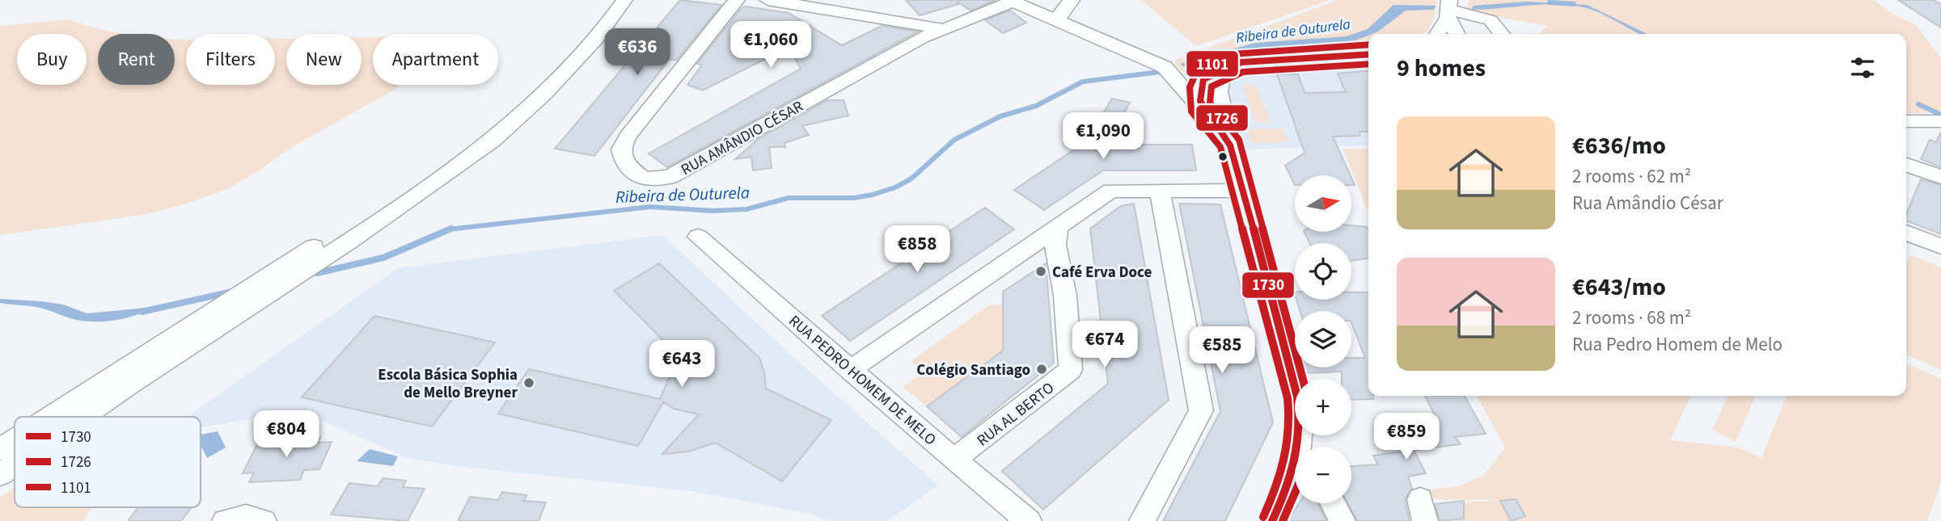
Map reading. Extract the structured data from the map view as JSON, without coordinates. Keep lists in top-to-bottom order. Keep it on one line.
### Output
{"streets":{"street":["RUA AMÂNDIO CÉSAR","RUA PEDRO HOMEM DE MELO","RUA AL BERTO"]},"crossings":[["RUA PEDRO HOMEM DE MELO","RUA AL BERTO"]],"water":["Ribeira de Outurela"],"places":["Café Erva Doce","Colégio Santiago","Escola Básica Sophia de Mello Breyner"],"lines":["transit line 1101","transit line 1730","transit line 1726"],"legend":["1730","1726","1101"],"north":"right","page":{"price":["€1,060","€636","€1,090","€858","€674","€585","€643","€804","€859"],"chip":["Buy","Rent","Filters","New","Apartment"],"heading":"9 homes","list":[{"name":"€636/mo","note":"2 rooms · 62 m² · Rua Amândio César"},{"name":"€643/mo","note":"2 rooms · 68 m² · Rua Pedro Homem de Melo"}],"map_buttons":["+","−"]}}
